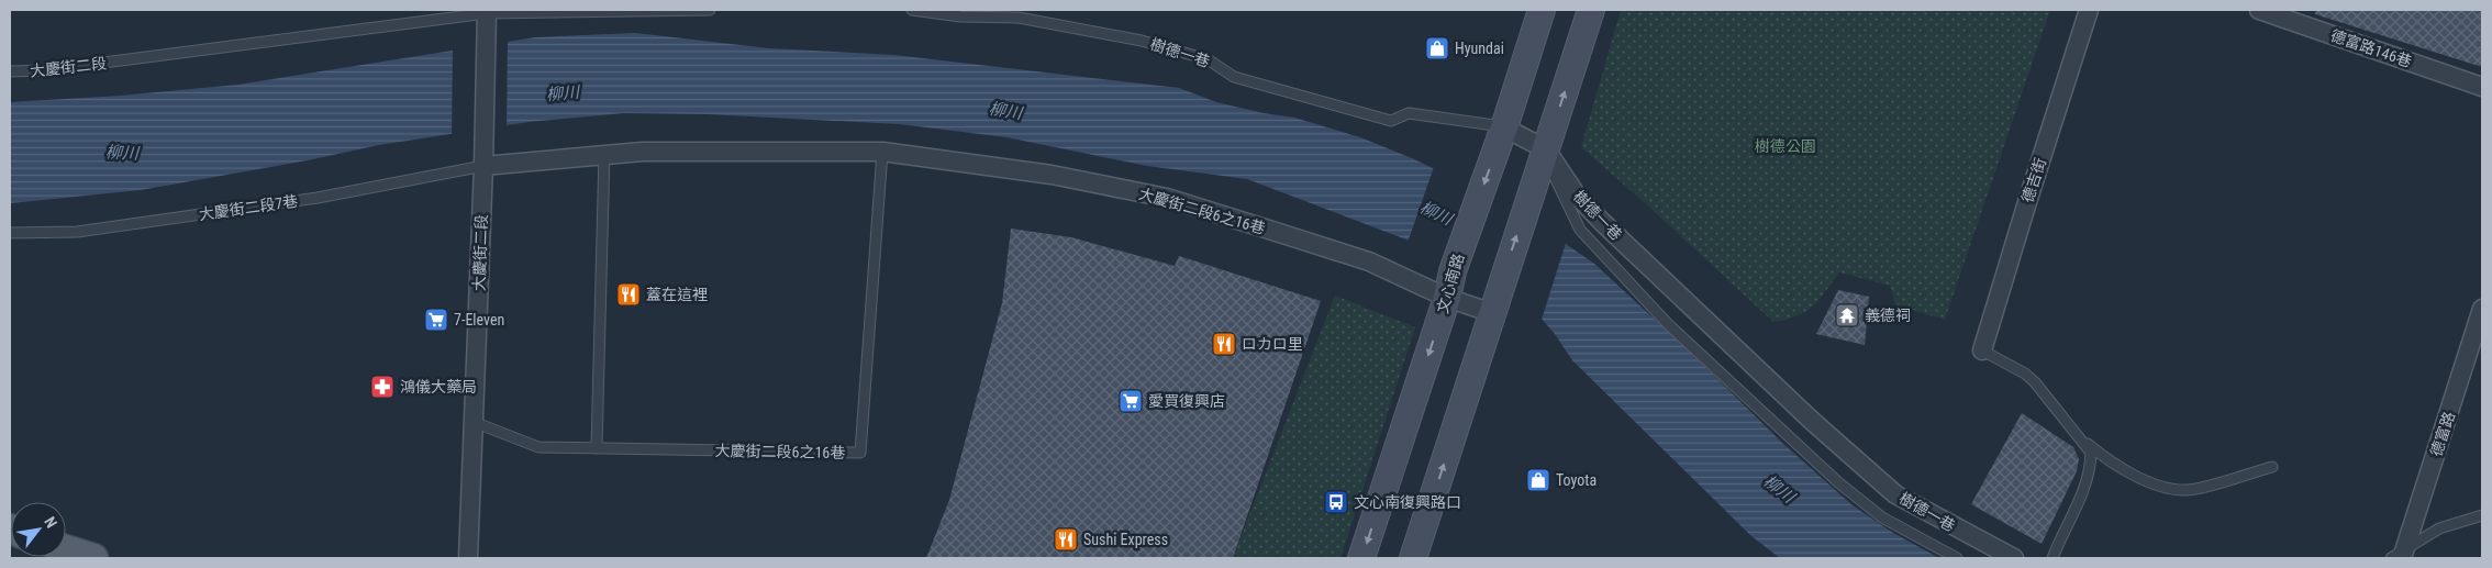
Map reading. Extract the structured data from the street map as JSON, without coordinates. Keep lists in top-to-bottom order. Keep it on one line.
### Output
{"streets":{"main road":["文心南路"],"street":["德富路146巷","樹德一巷","大慶街二段","德吉街","大慶街二段6之16巷","德富路"],"lane":["大慶街二段7巷"]},"crossings":[["樹德一巷","文心南路"],["大慶街二段","大慶街二段7巷"],["大慶街二段","大慶街二段6之16巷"],["大慶街二段7巷","大慶街二段6之16巷"],["大慶街二段6之16巷","文心南路"]],"water":["柳川"],"parks":["樹德公園"],"places":{"shop":["Hyundai","Toyota"],"restaurant":["蓋在這裡","ロカロ里","Sushi Express"],"temple":["義德祠"],"supermarket":["7-Eleven","愛買復興店"],"pharmacy":["鴻儀大藥局"],"bus stop":["文心南復興路口"]},"north":"top right"}
